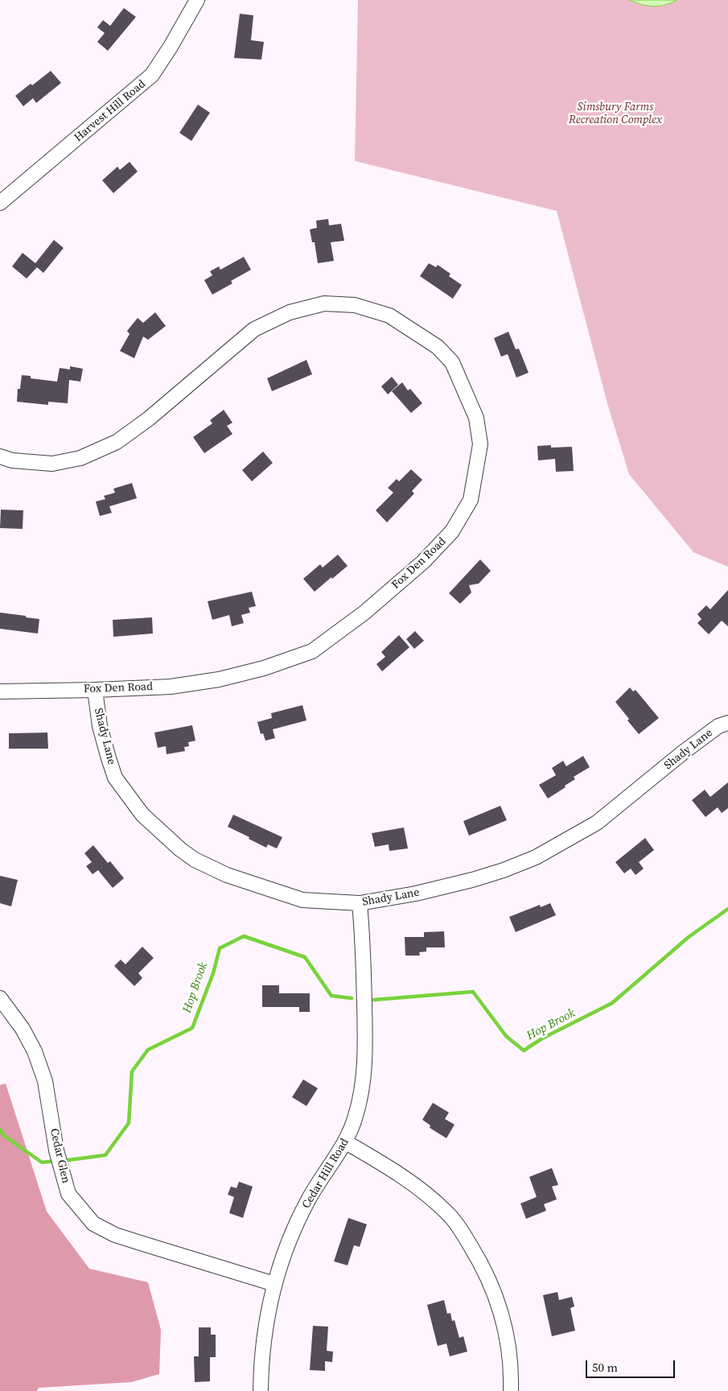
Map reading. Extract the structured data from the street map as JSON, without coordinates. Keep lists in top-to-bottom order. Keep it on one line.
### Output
{"streets":{"street":["Harvest Hill Road","Fox Den Road","Shady Lane","Cedar Glen","Cedar Hill Road"]},"crossings":[["Fox Den Road","Shady Lane"],["Shady Lane","Cedar Hill Road"],["Cedar Glen","Cedar Hill Road"]],"water":["Hop Brook"],"parks":["Simsbury Farms Recreation Complex"],"scale_bar":"50 m"}
